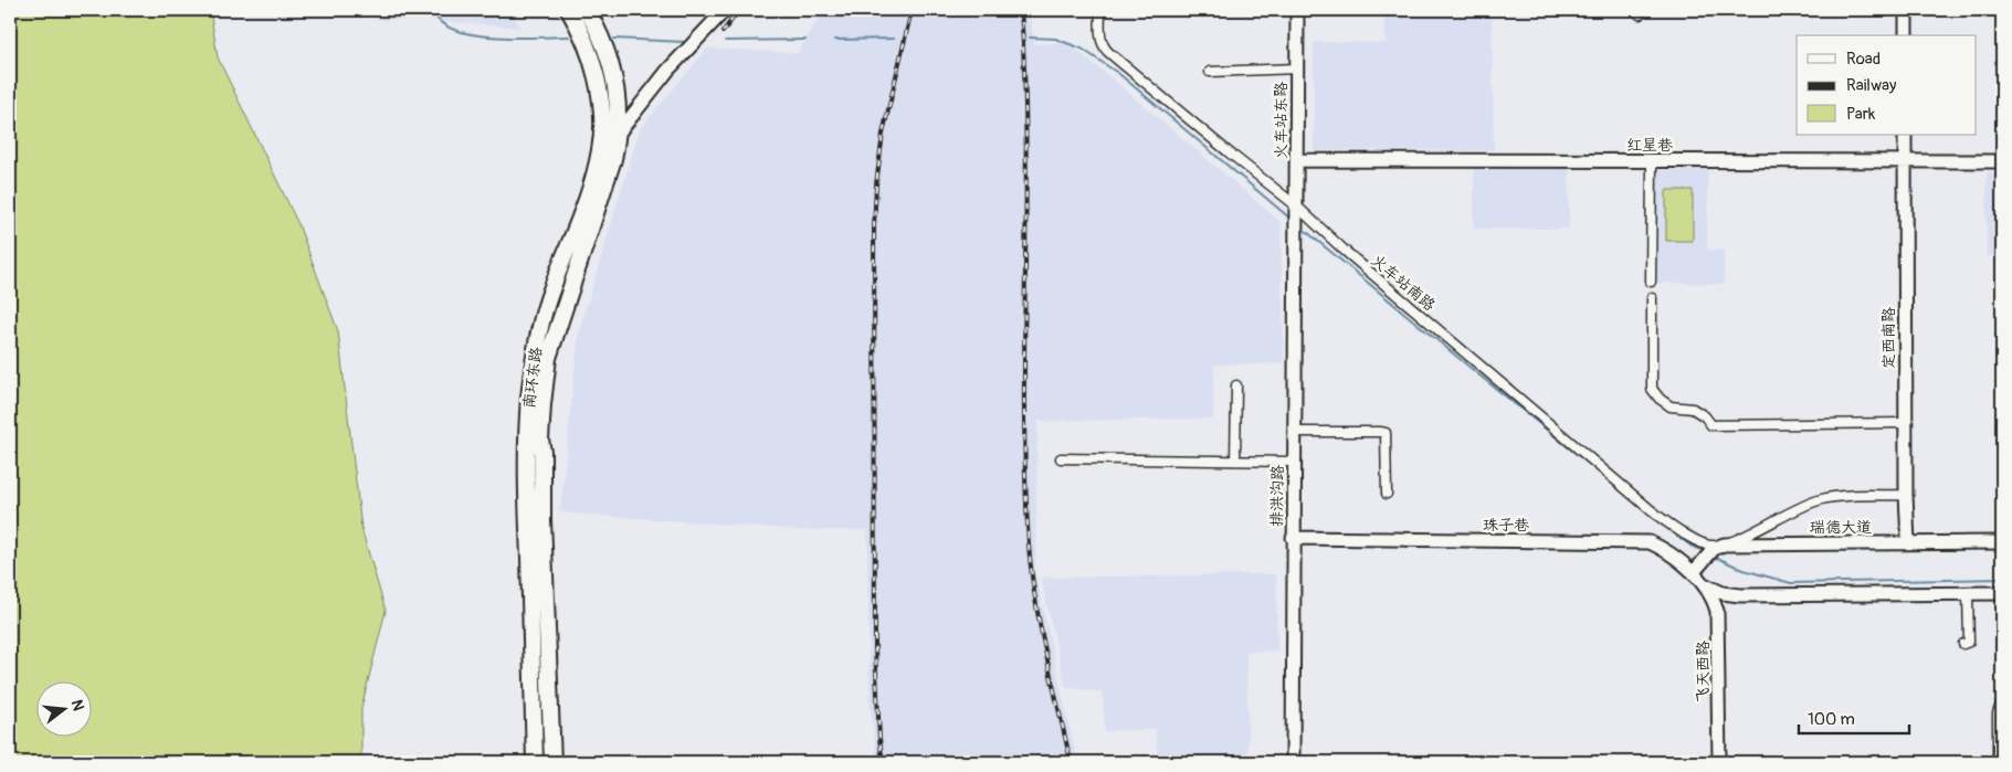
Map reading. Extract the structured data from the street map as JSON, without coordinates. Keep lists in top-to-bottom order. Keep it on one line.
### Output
{"streets":{"highway":["南环东路"],"street":["火车站东路","红星巷","火车站南路","定西南路","排洪沟路","珠子巷","瑞德大道","飞天西路"]},"crossings":[["火车站东路","红星巷"],["火车站东路","火车站南路"],["火车站东路","排洪沟路"],["红星巷","定西南路"],["火车站南路","瑞德大道"],["定西南路","瑞德大道"],["排洪沟路","珠子巷"],["珠子巷","飞天西路"]],"legend":["Road","Railway","Park"],"scale_bar":"100 m","north":"right"}
